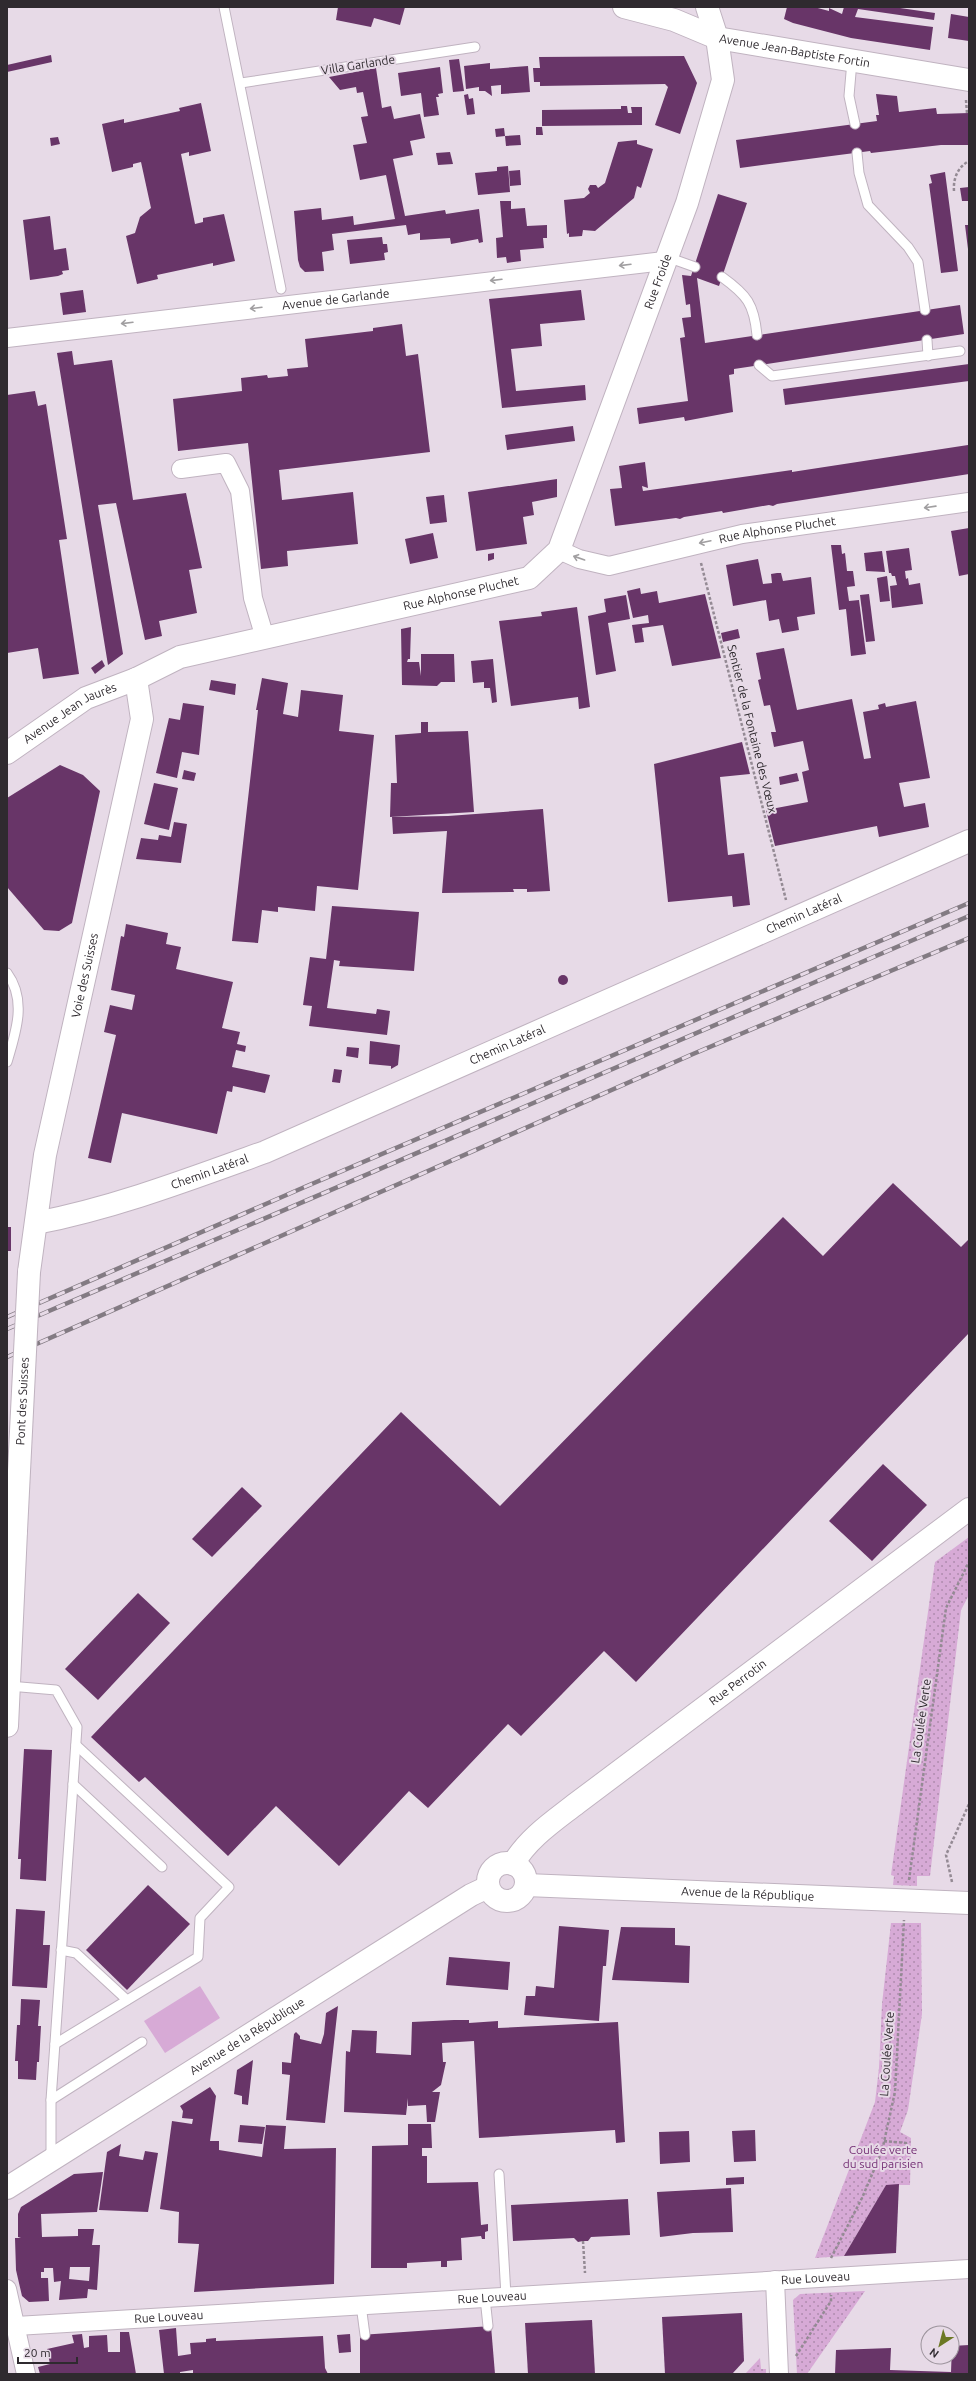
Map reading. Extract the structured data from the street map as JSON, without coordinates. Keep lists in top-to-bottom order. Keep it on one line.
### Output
{"streets":{"street":["Avenue Jean-Baptiste Fortin","Rue Froide","Avenue de Garlande","Rue Alphonse Pluchet","Avenue Jean Jaurès","Chemin Latéral","Voie des Suisses","Pont des Suisses","Rue Perrotin","Avenue de la République","Rue Louveau"],"lane":["Villa Garlande"],"path":["Sentier de la Fontaine des Vœux","La Coulée Verte"]},"crossings":[["Avenue Jean-Baptiste Fortin","Rue Froide"],["Rue Froide","Avenue de Garlande"],["Rue Froide","Rue Alphonse Pluchet"],["Rue Alphonse Pluchet","Avenue Jean Jaurès"],["Rue Alphonse Pluchet","Sentier de la Fontaine des Vœux"],["Rue Alphonse Pluchet","Voie des Suisses"],["Avenue Jean Jaurès","Voie des Suisses"],["Sentier de la Fontaine des Vœux","Chemin Latéral"],["Chemin Latéral","Voie des Suisses"],["Voie des Suisses","Pont des Suisses"],["Rue Perrotin","Avenue de la République"],["La Coulée Verte","Rue Louveau"]],"one_way":["Avenue de Garlande","Rue Alphonse Pluchet"],"parks":["Coulée verte du sud parisien"],"scale_bar":"20 m","north":"bottom left"}
